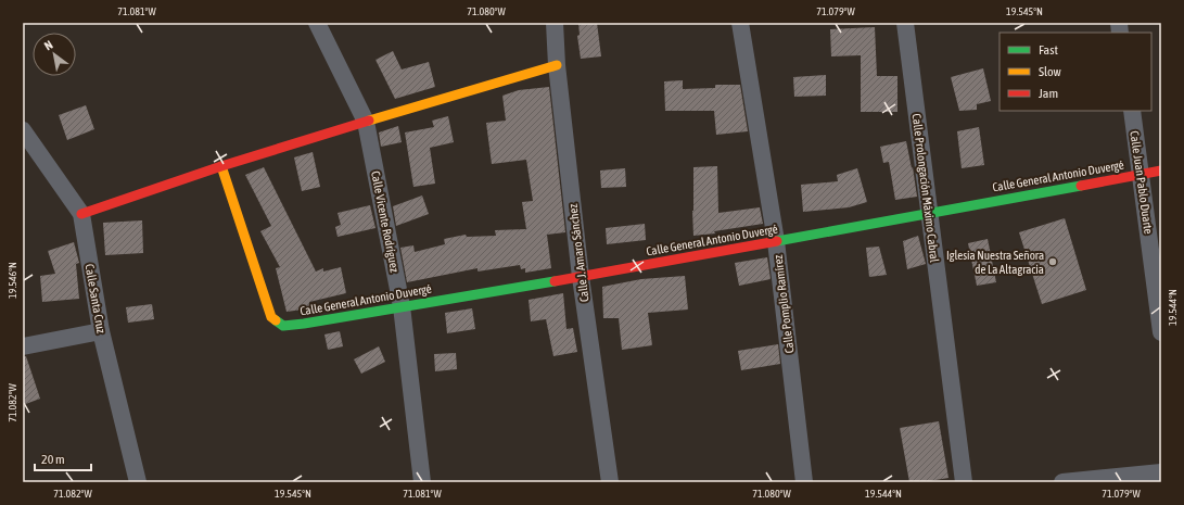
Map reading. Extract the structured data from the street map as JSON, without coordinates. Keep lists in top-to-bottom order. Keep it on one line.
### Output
{"streets":{"street":["Calle General Antonio Duvergé","Calle Juan Pablo Duarte","Calle Prolongación Máximo Cabral","Calle Vicente Rodríguez","Calle J. Amaro Sánchez","Calle Santa Cruz","Calle Pomplio Ramírez"]},"crossings":[["Calle General Antonio Duvergé","Calle Juan Pablo Duarte"],["Calle General Antonio Duvergé","Calle Prolongación Máximo Cabral"],["Calle General Antonio Duvergé","Calle Vicente Rodríguez"],["Calle General Antonio Duvergé","Calle J. Amaro Sánchez"],["Calle General Antonio Duvergé","Calle Pomplio Ramírez"]],"places":["Iglesia Nuestra Señora de La Altagracia"],"legend":["Fast","Slow","Jam"],"scale_bar":"20 m","north":"top left","coordinates":["71.081°W","71.080°W","71.079°W","19.545°N","19.546°N","19.544°N","71.082°W"]}
